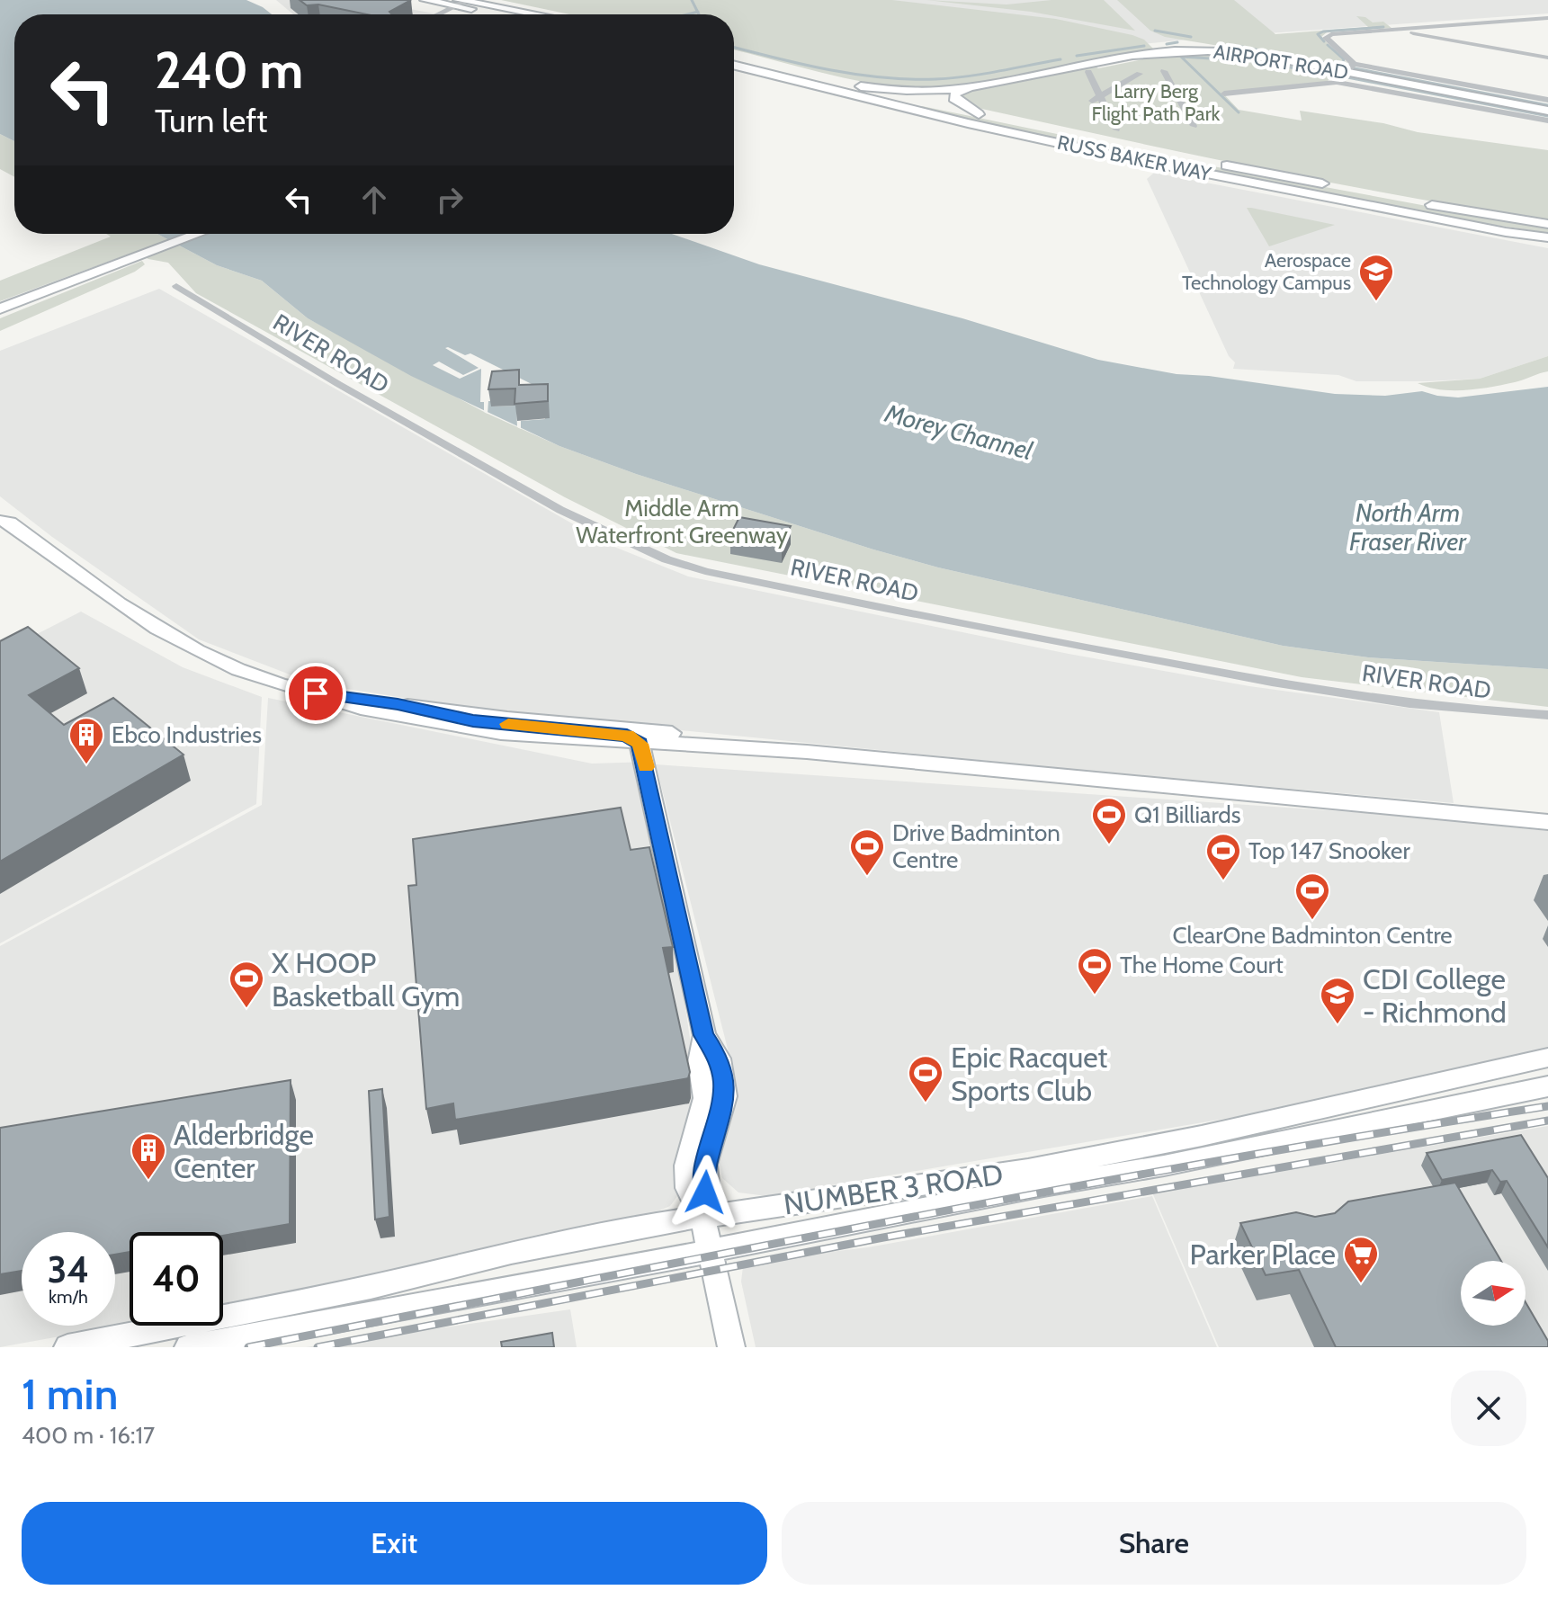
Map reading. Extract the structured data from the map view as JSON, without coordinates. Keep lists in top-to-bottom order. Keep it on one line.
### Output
{"streets":{"main road":["AIRPORT ROAD","RUSS BAKER WAY","NUMBER 3 ROAD"],"street":["RIVER ROAD"]},"crossings":[["AIRPORT ROAD","RUSS BAKER WAY"]],"water":["Morey Channel","North Arm Fraser River"],"parks":["Larry Berg Flight Path Park","Middle Arm Waterfront Greenway"],"places":{"school or university":["Aerospace Technology Campus","CDI College - Richmond"],"building":["Ebco Industries","Alderbridge Center"],"sports":["Q1 Billiards","Drive Badminton Centre","Top 147 Snooker","ClearOne Badminton Centre","The Home Court","X HOOP Basketball Gym","Epic Racquet Sports Club"],"supermarket":["Parker Place"]},"north":"right","page":{"turn":["240 m","Turn left"],"speed":"34 km/h","limit":"40","heading":["1 min","400 m · 16:17"],"buttons":["Exit","Share"]}}
